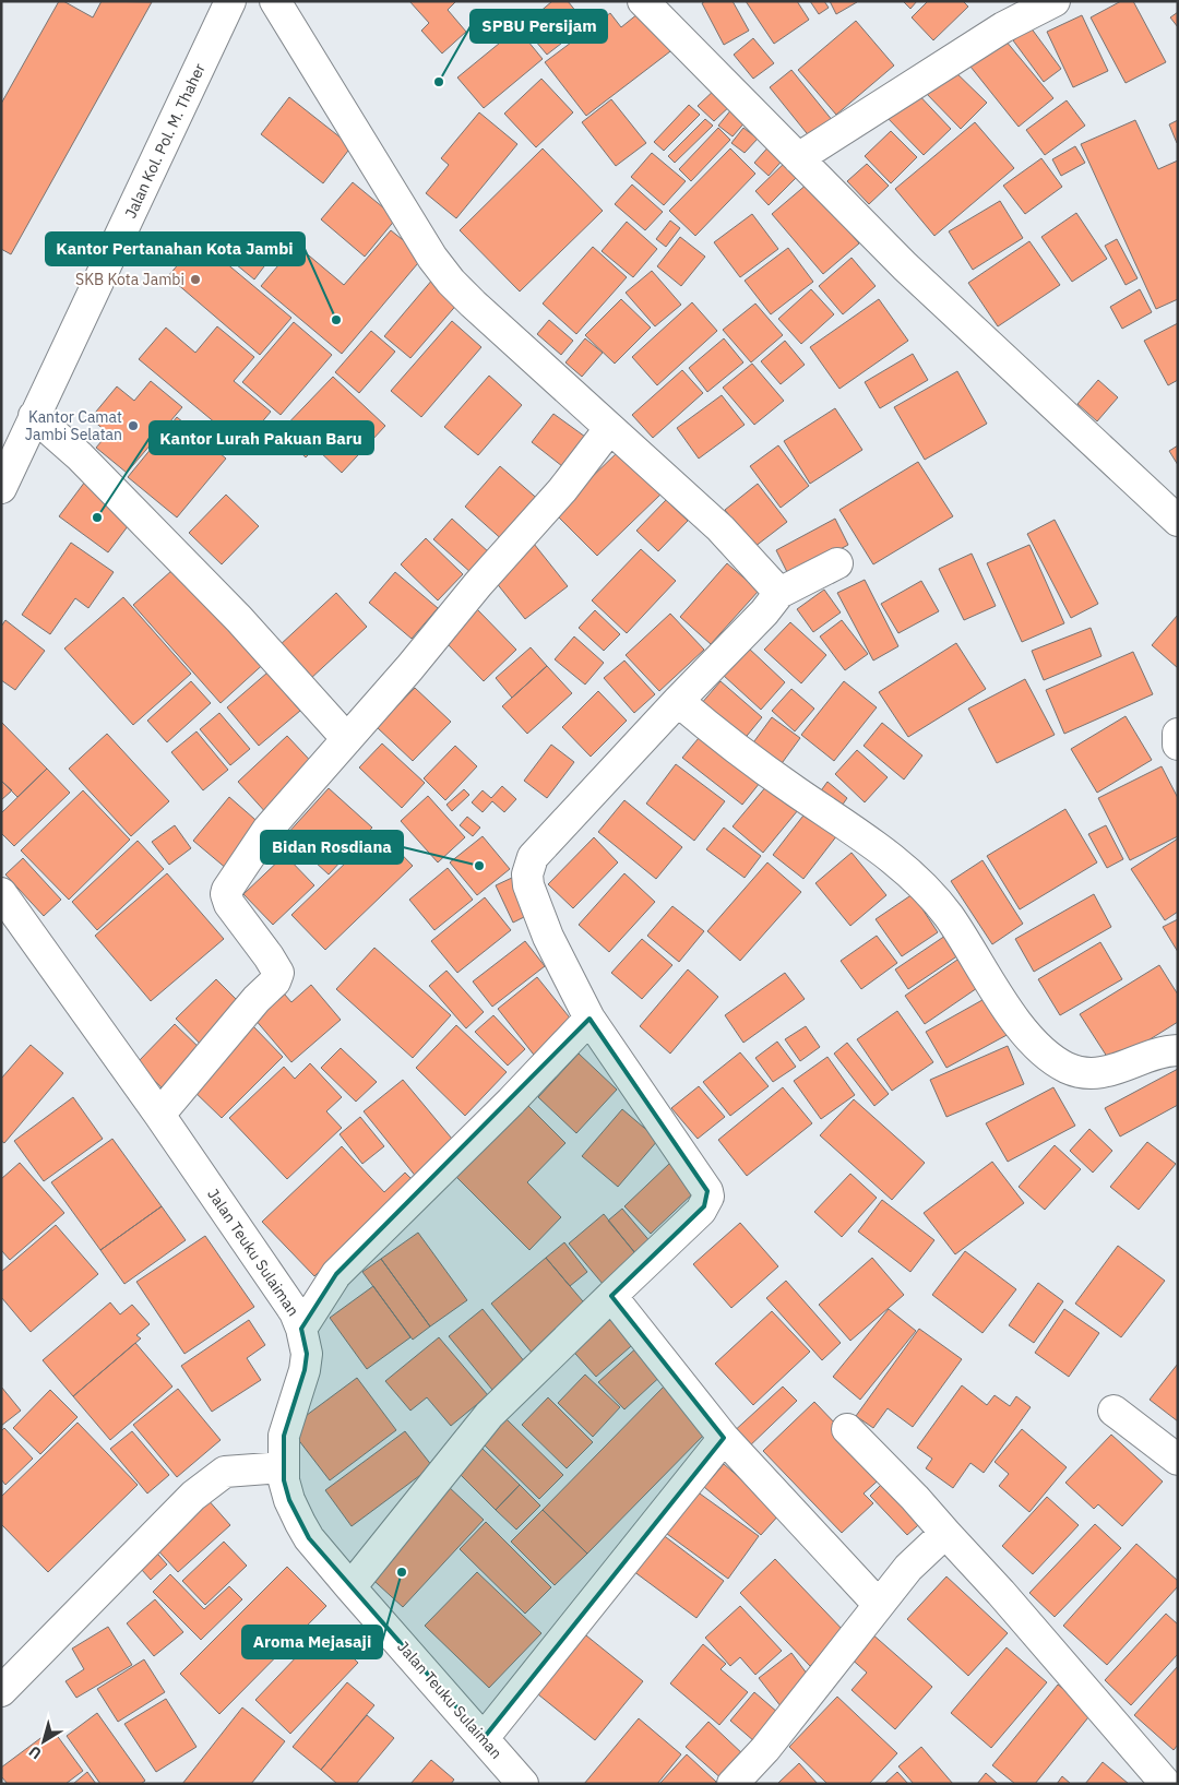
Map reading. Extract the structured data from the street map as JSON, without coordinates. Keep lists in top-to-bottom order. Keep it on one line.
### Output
{"streets":{"street":["Jalan Kol. Pol. M. Thaher","Jalan Teuku Sulaiman"]},"places":["SPBU Persijam","SKB Kota Jambi","Kantor Pertanahan Kota Jambi","Kantor Camat Jambi Selatan","Kantor Lurah Pakuan Baru","Bidan Rosdiana","Aroma Mejasaji"],"north":"bottom left"}
